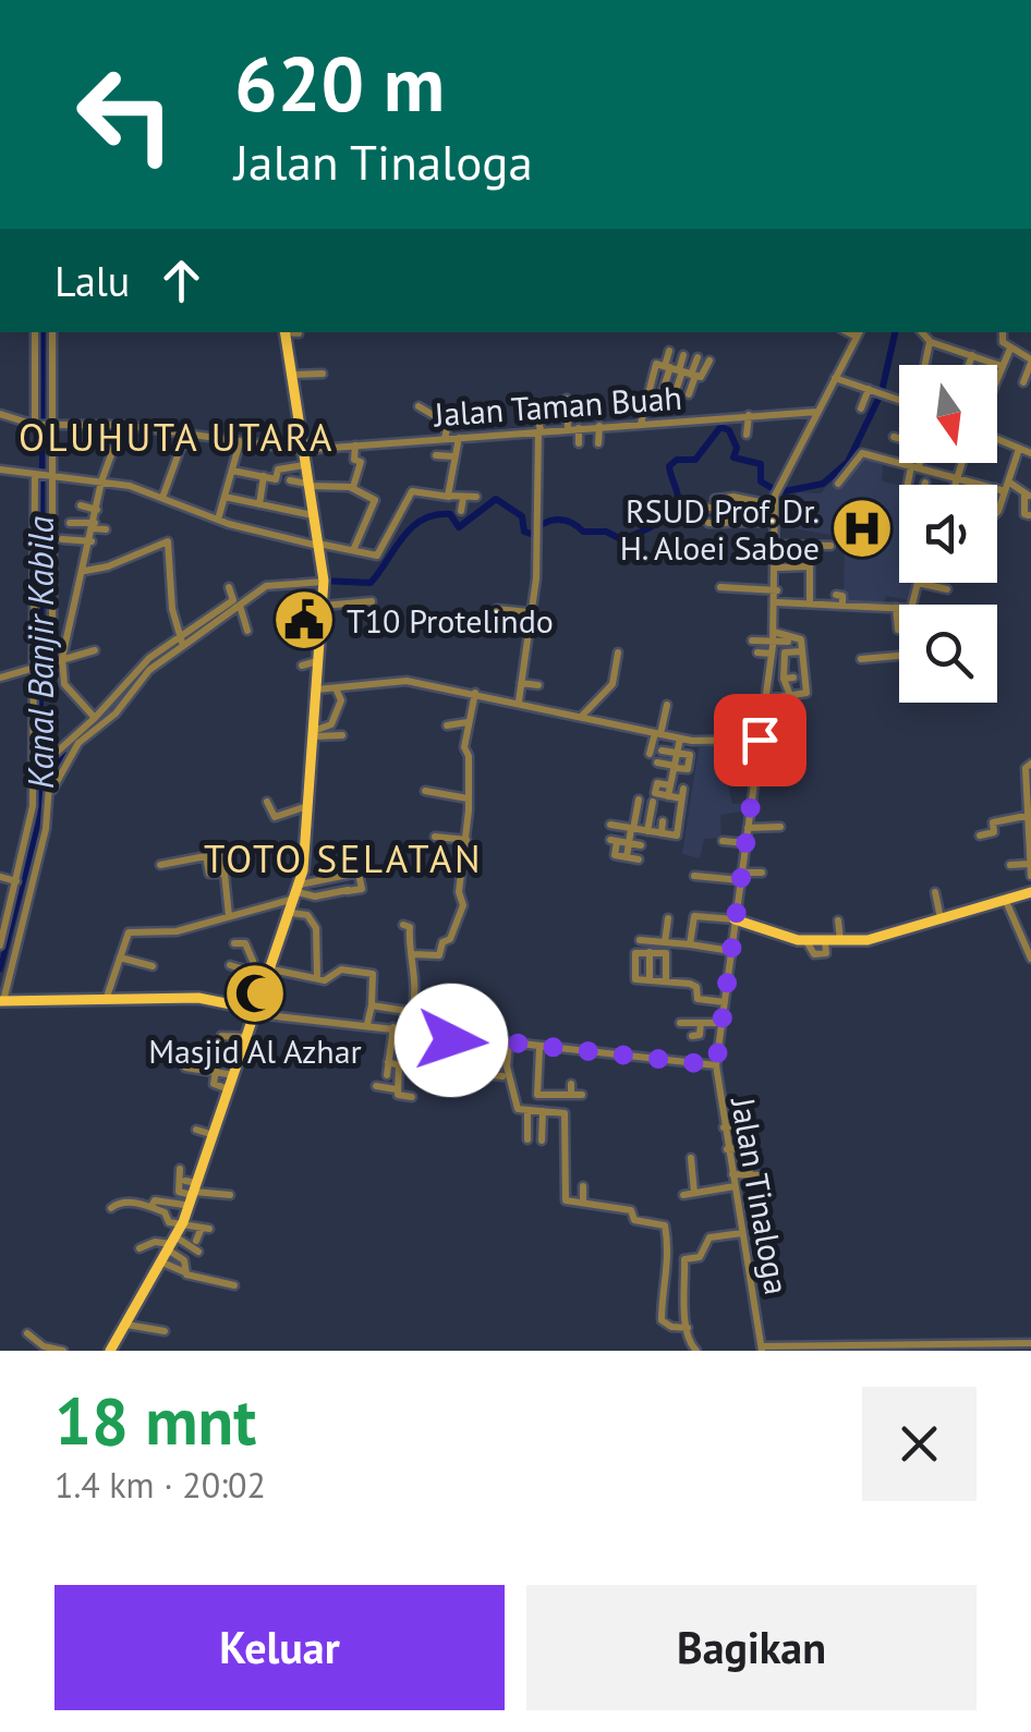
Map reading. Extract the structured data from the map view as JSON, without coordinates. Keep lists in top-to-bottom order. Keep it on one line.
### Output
{"streets":{"street":["Jalan Taman Buah","Jalan Tinaloga"]},"districts":["OLUHUTA UTARA","TOTO SELATAN"],"water":["Kanal Banjir Kabila"],"places":{"hospital":["RSUD Prof. Dr. H. Aloei Saboe"],"public building":["T10 Protelindo"],"mosque":["Masjid Al Azhar"]},"north":"bottom","page":{"turn":["620 m","Jalan Tinaloga"],"then":"Lalu","heading":["18 mnt","1.4 km · 20:02"],"buttons":["Keluar","Bagikan"]}}
